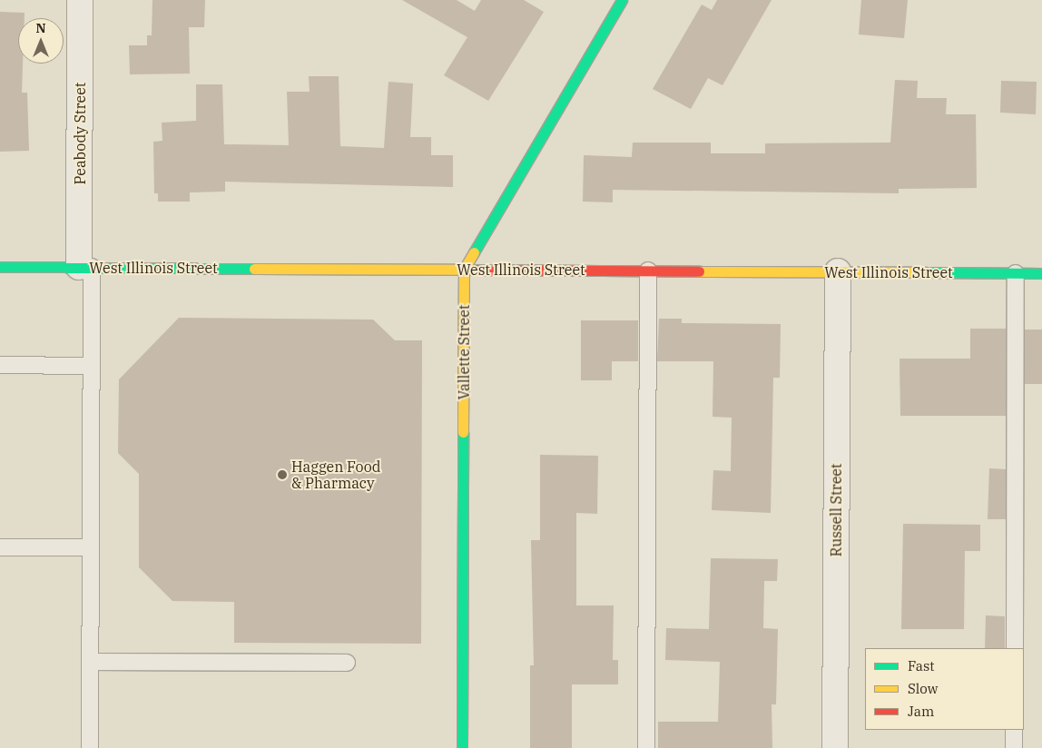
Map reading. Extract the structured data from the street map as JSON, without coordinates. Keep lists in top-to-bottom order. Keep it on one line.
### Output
{"streets":{"main road":["West Illinois Street","Vallette Street"],"street":["Peabody Street","Russell Street"]},"crossings":[["Peabody Street","West Illinois Street"],["West Illinois Street","Vallette Street"],["West Illinois Street","Russell Street"]],"places":["Haggen Food & Pharmacy"],"legend":["Fast","Slow","Jam"],"north":"top"}
